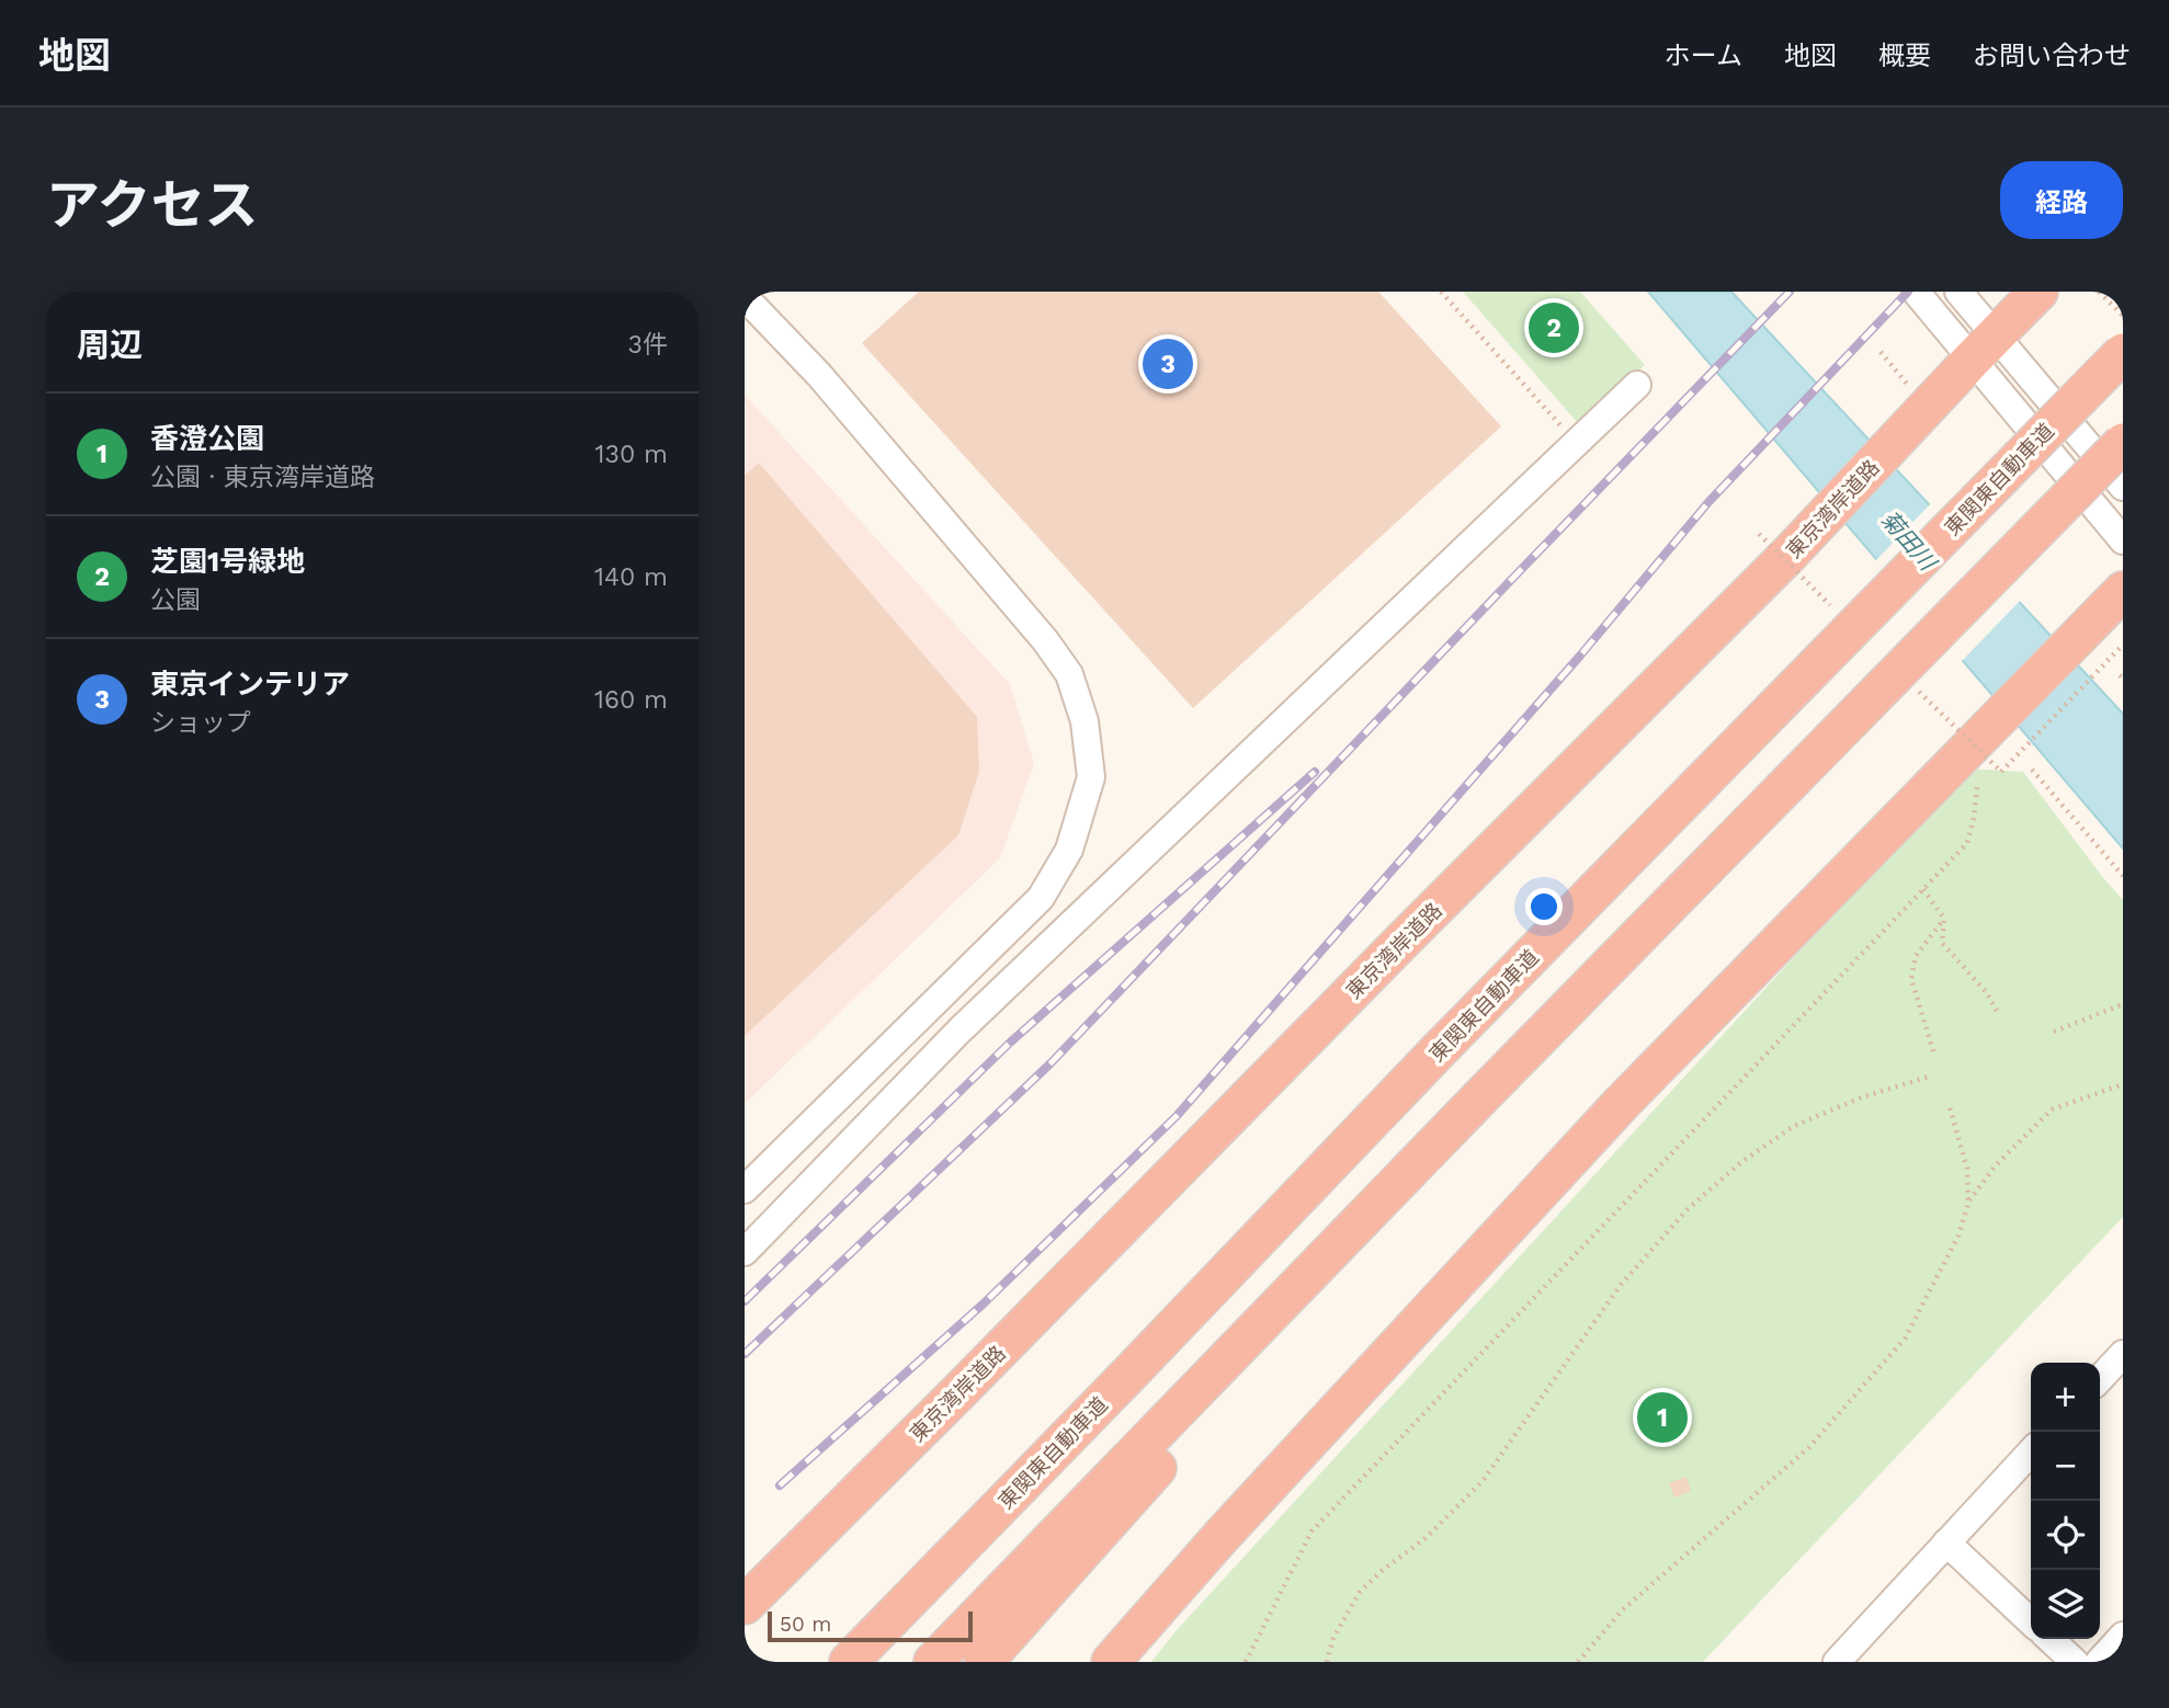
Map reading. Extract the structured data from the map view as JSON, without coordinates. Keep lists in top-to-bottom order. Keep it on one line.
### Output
{"streets":{"highway":["東関東自動車道","東京湾岸道路"]},"water":["菊田川"],"scale_bar":"50 m","page":{"header":"地図","nav":["ホーム","地図","概要","お問い合わせ"],"title":"アクセス","buttons":"経路","heading":["周辺","3件"],"pins":["2","3","1"],"list":[{"mark":"1","name":"香澄公園","note":"公園 · 東京湾岸道路","value":"130 m"},{"mark":"2","name":"芝園1号緑地","note":"公園","value":"140 m"},{"mark":"3","name":"東京インテリア","note":"ショップ","value":"160 m"}],"map_buttons":["+","−"],"scale":"50 m"}}
